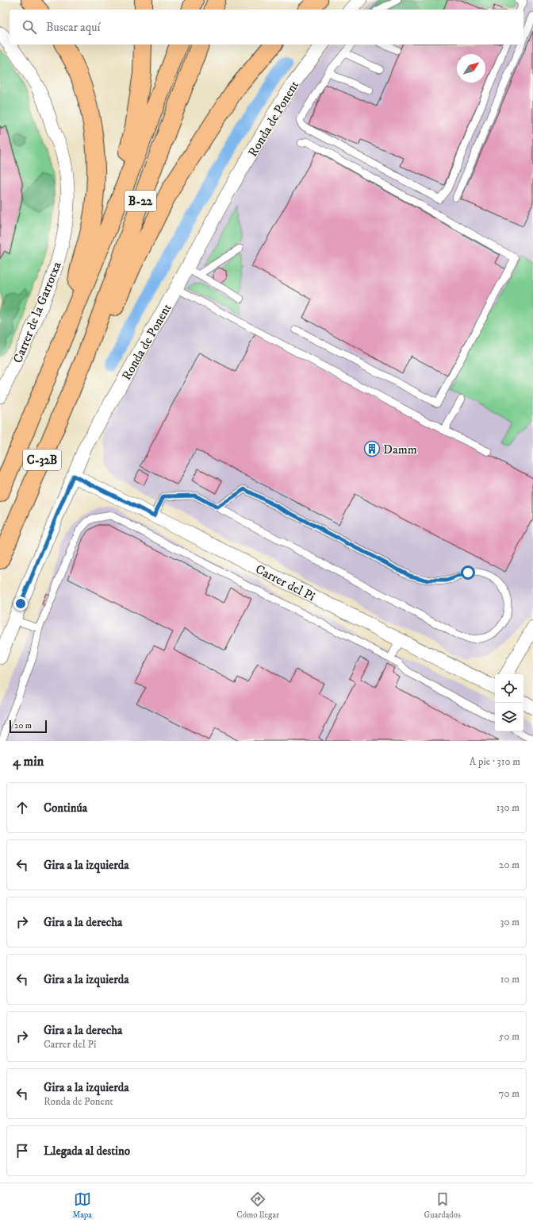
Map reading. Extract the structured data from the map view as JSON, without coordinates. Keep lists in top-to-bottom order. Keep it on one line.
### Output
{"streets":{"highway":["B-22","C-32B"],"street":["Ronda de Ponent","Carrer de la Garrotxa","Carrer del Pi"]},"crossings":[["Ronda de Ponent","Carrer del Pi"],["B-22","C-32B"]],"places":{"building":["Damm"]},"scale_bar":"20 m","north":"top right","page":{"search":"Buscar aquí","scale":"20 m","heading":["4 min","A pie · 310 m"],"list":[["Continúa","130 m"],["Gira a la izquierda","20 m"],["Gira a la derecha","30 m"],["Gira a la izquierda","10 m"],["Gira a la derecha","Carrer del Pi","50 m"],["Gira a la izquierda","Ronda de Ponent","70 m"],"Llegada al destino"],"nav":["Mapa","Cómo llegar","Guardados"]}}
